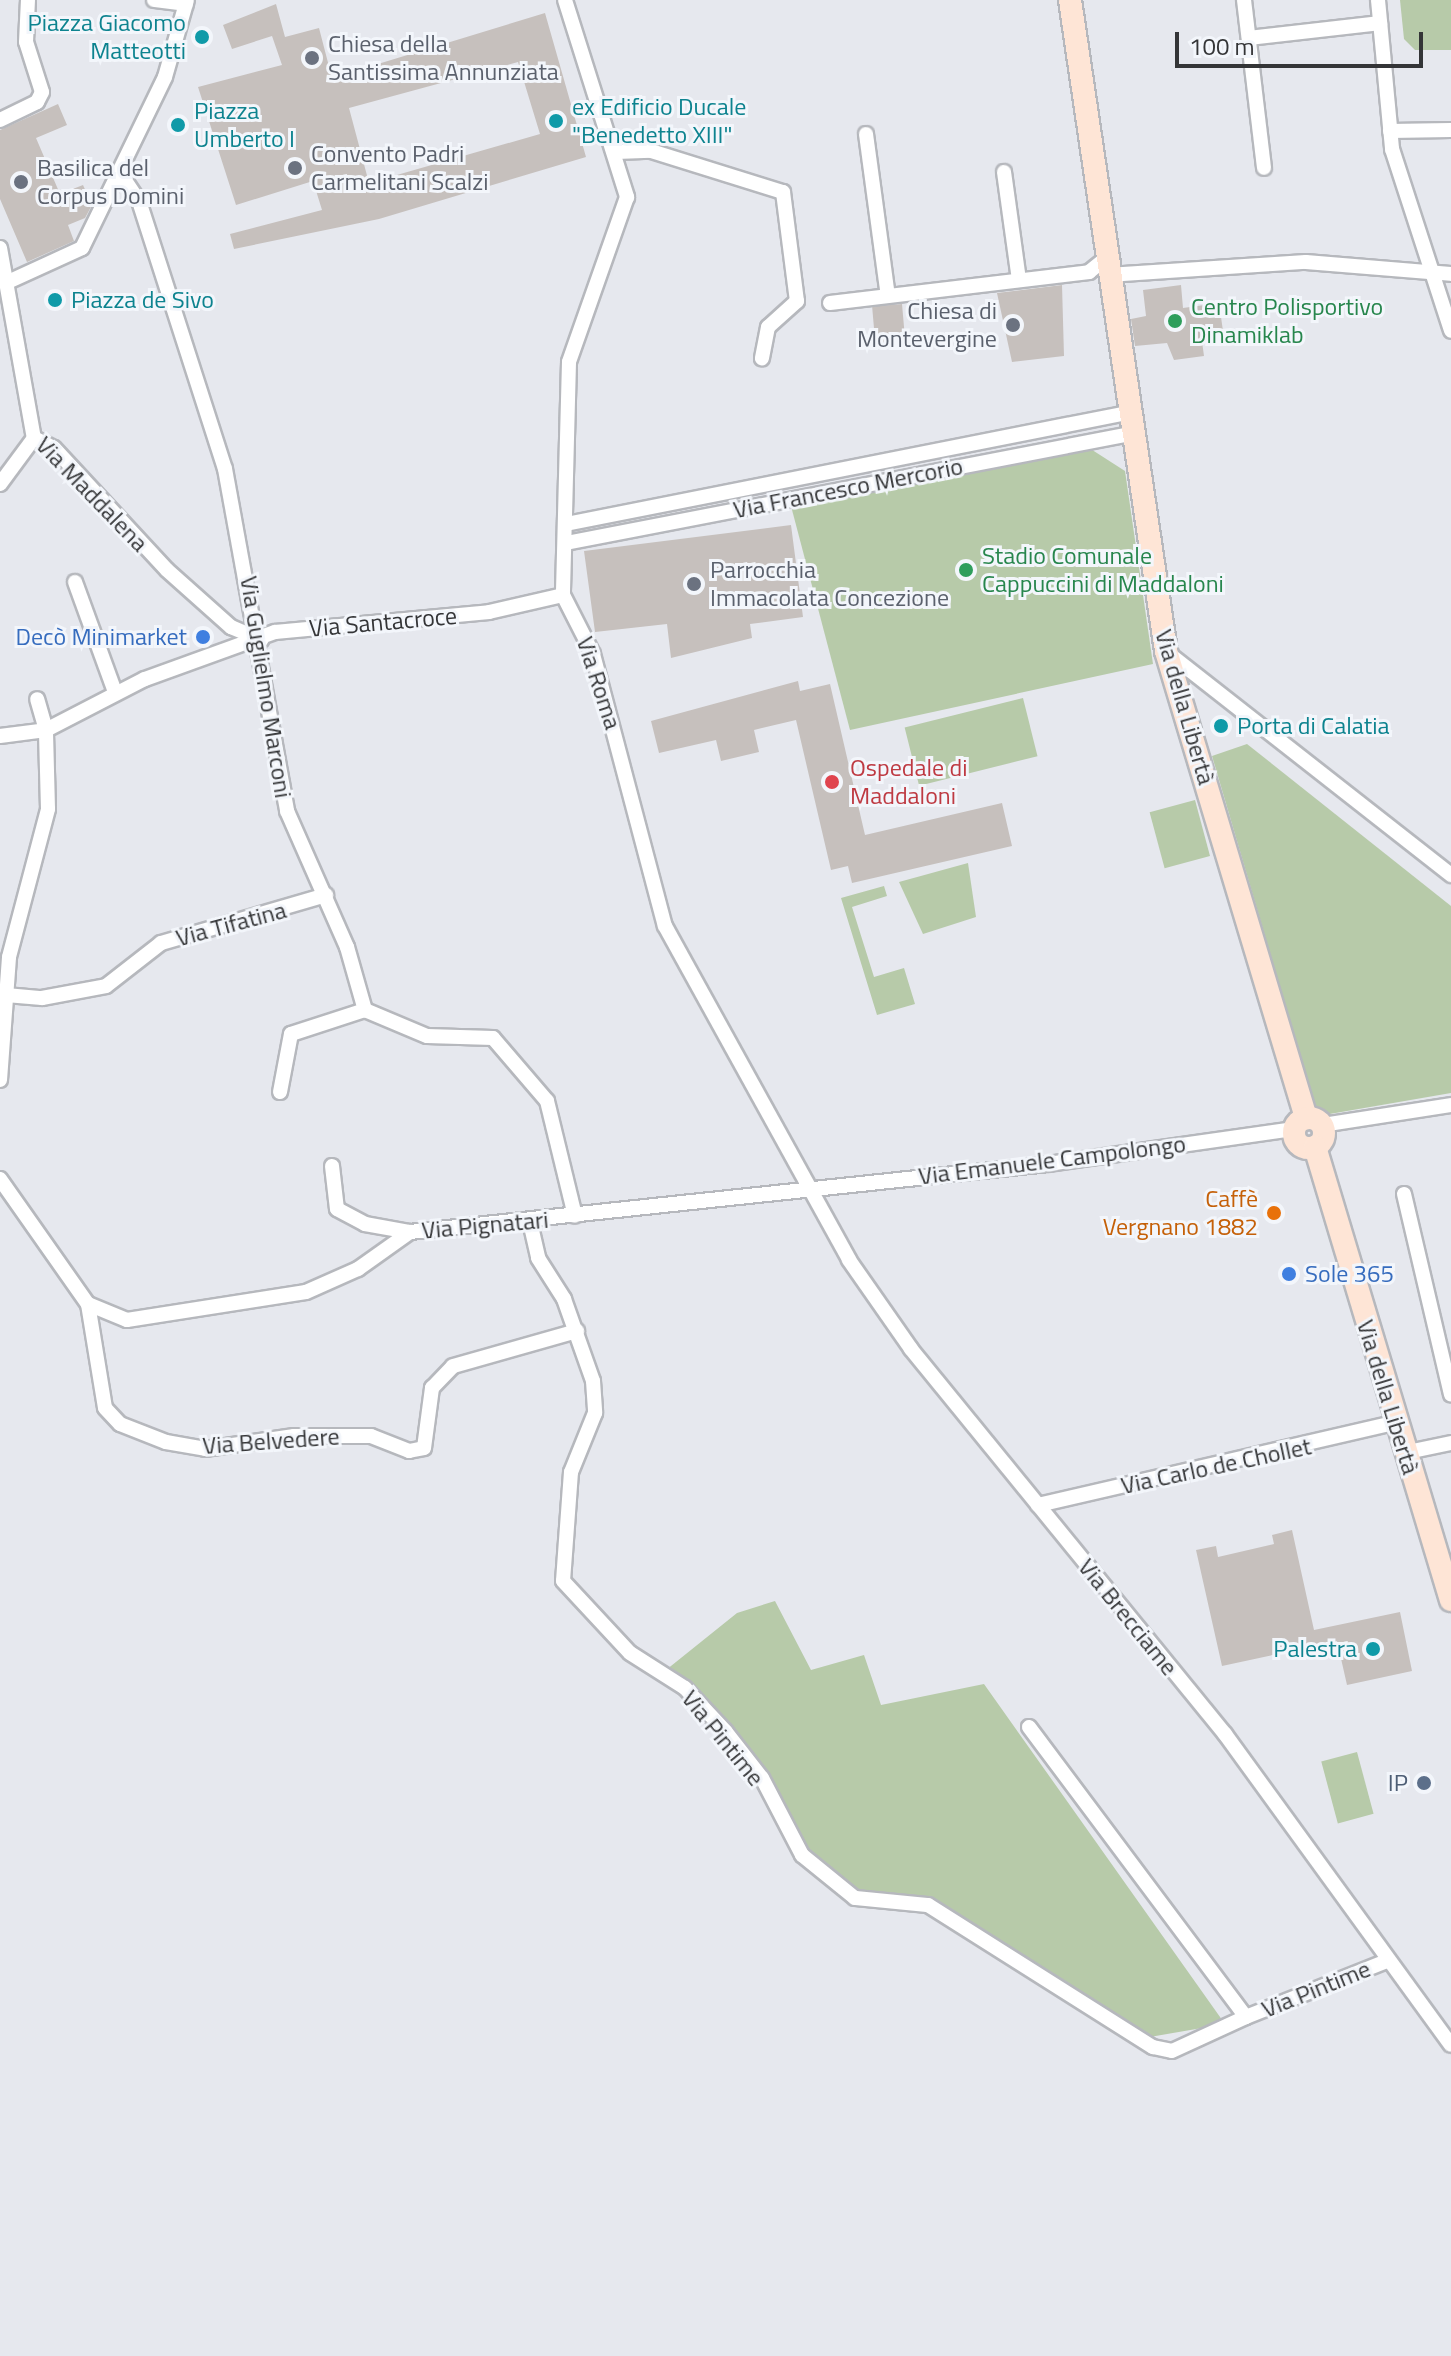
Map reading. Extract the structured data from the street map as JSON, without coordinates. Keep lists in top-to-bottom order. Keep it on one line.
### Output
{"streets":{"main road":["Via della Libertà"],"street":["Via Francesco Mercorio","Via Maddalena","Via Santacroce","Via Roma","Via Guglielmo Marconi","Via Tifatina","Via Emanuele Campolongo","Via Pignatari","Via Belvedere","Via Carlo de Chollet","Via Brecciame","Via Pintime"]},"crossings":[["Via Francesco Mercorio","Via della Libertà"],["Via Maddalena","Via Santacroce"],["Via Maddalena","Via Guglielmo Marconi"],["Via Santacroce","Via Roma"],["Via Santacroce","Via Guglielmo Marconi"],["Via Roma","Via Emanuele Campolongo"],["Via Roma","Via Pignatari"],["Via Roma","Via Brecciame"],["Via Guglielmo Marconi","Via Tifatina"],["Via della Libertà","Via Emanuele Campolongo"],["Via della Libertà","Via Carlo de Chollet"],["Via Emanuele Campolongo","Via Pignatari"],["Via Emanuele Campolongo","Via Brecciame"],["Via Pignatari","Via Belvedere"],["Via Pignatari","Via Brecciame"],["Via Pignatari","Via Pintime"],["Via Belvedere","Via Pintime"],["Via Carlo de Chollet","Via Brecciame"],["Via Brecciame","Via Pintime"]],"places":["Piazza Giacomo Matteotti","Chiesa della Santissima Annunziata","ex Edificio Ducale \"Benedetto XIII\"","Piazza Umberto I","Convento Padri Carmelitani Scalzi","Basilica del Corpus Domini","Piazza de Sivo","Centro Polisportivo Dinamiklab","Chiesa di Montevergine","Stadio Comunale Cappuccini di Maddaloni","Parrocchia Immacolata Concezione","Decò Minimarket","Porta di Calatia","Ospedale di Maddaloni","Caffè Vergnano 1882","Sole 365","Palestra","IP"],"scale_bar":"100 m"}
